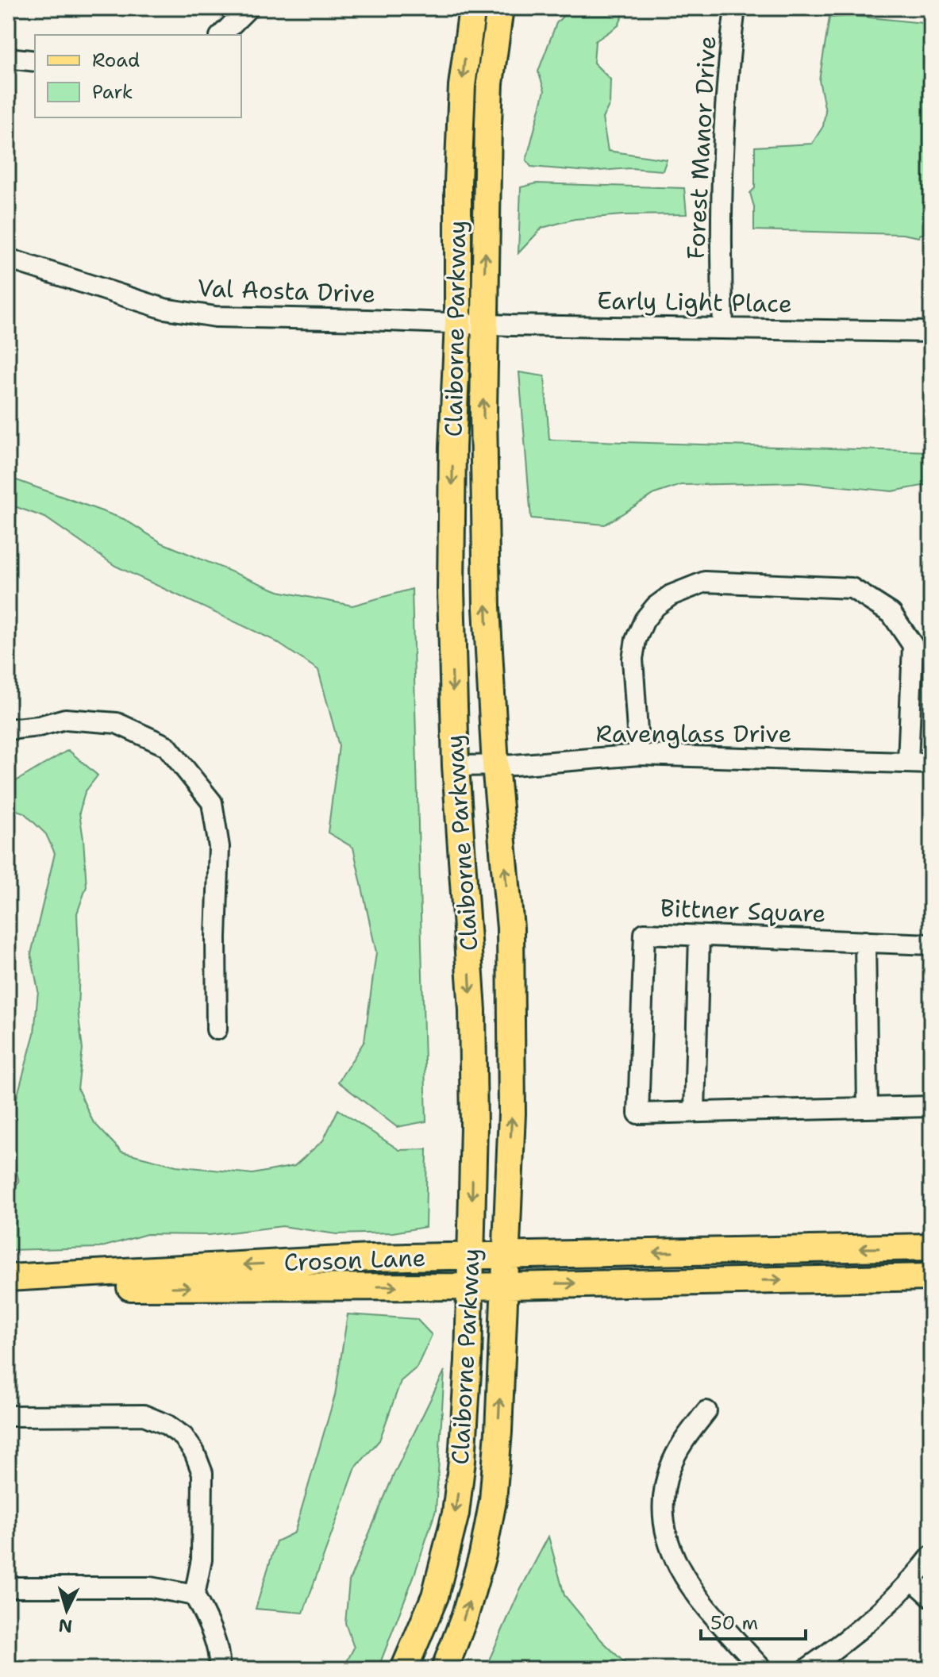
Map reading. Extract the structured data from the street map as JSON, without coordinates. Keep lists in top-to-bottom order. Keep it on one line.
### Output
{"streets":{"main road":["Claiborne Parkway","Croson Lane"],"street":["Forest Manor Drive","Val Aosta Drive","Early Light Place","Ravenglass Drive","Bittner Square"]},"crossings":[["Forest Manor Drive","Early Light Place"],["Val Aosta Drive","Early Light Place"],["Val Aosta Drive","Claiborne Parkway"],["Early Light Place","Claiborne Parkway"],["Claiborne Parkway","Ravenglass Drive"],["Claiborne Parkway","Croson Lane"]],"legend":["Road","Park"],"scale_bar":"50 m","north":"bottom"}
